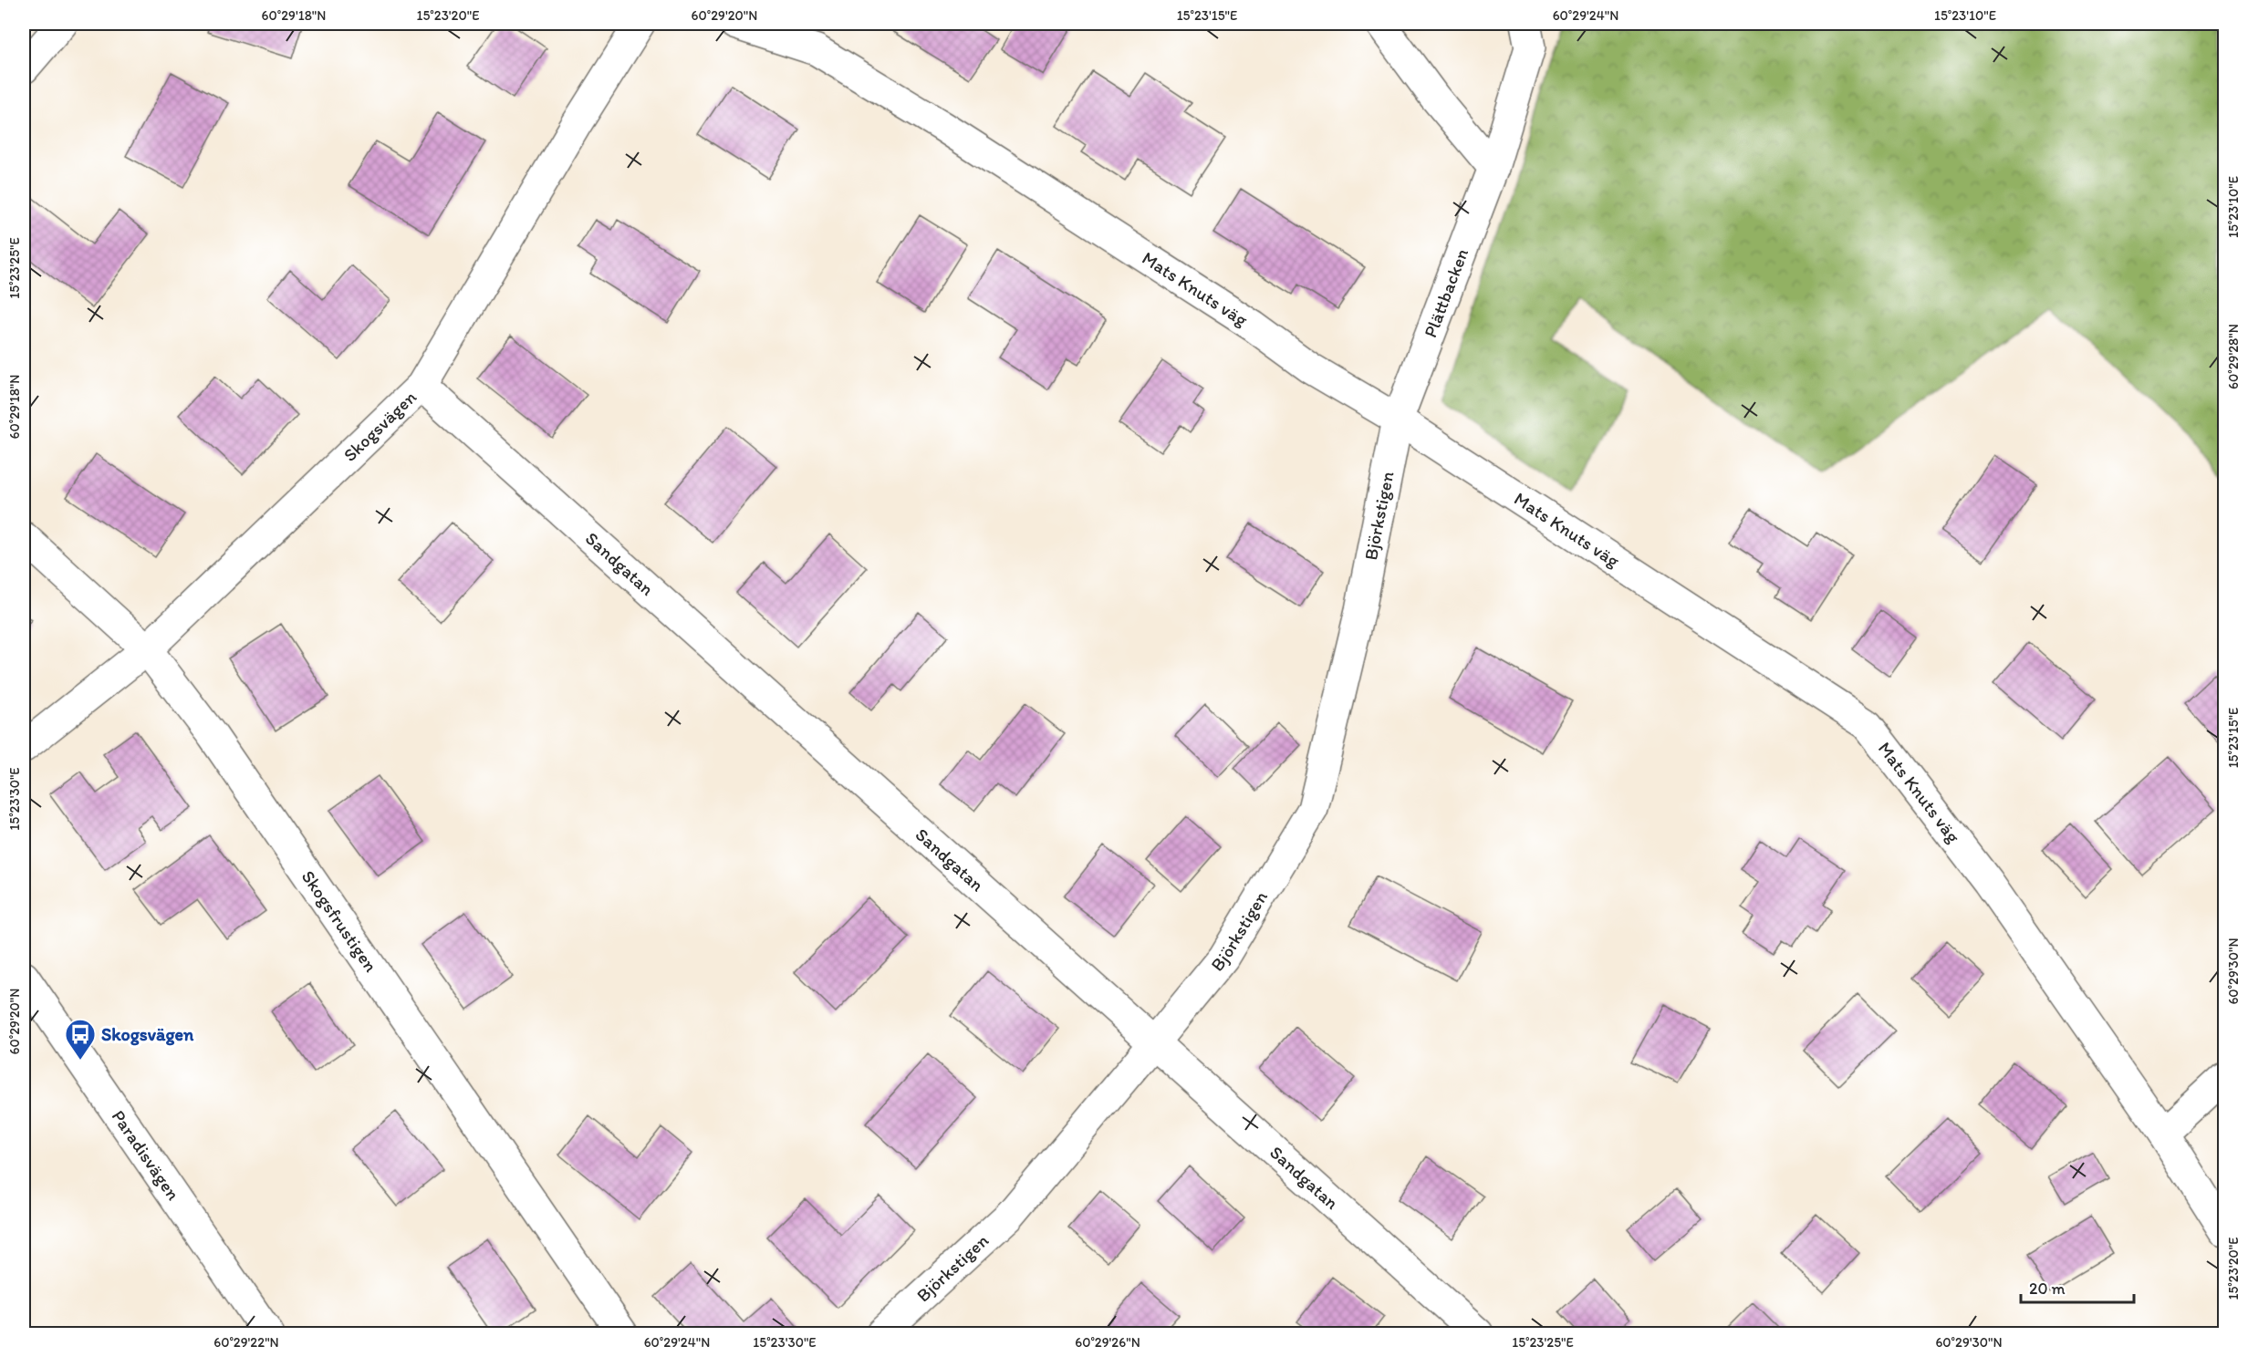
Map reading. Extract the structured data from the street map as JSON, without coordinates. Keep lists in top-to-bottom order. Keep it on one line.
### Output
{"streets":{"street":["Mats Knuts väg","Plättbacken","Skogsvägen","Björkstigen","Sandgatan","Skogsfrustigen","Paradisvägen"]},"crossings":[["Mats Knuts väg","Plättbacken"],["Mats Knuts väg","Björkstigen"],["Plättbacken","Björkstigen"],["Skogsvägen","Sandgatan"],["Skogsvägen","Skogsfrustigen"],["Björkstigen","Sandgatan"]],"places":{"bus stop":["Skogsvägen"]},"scale_bar":"20 m","coordinates":["60°29'18\"N","15°23'20\"E","60°29'20\"N","15°23'15\"E","60°29'24\"N","15°23'10\"E","15°23'25\"E","60°29'28\"N","15°23'30\"E","60°29'30\"N","60°29'22\"N","60°29'26\"N"]}
